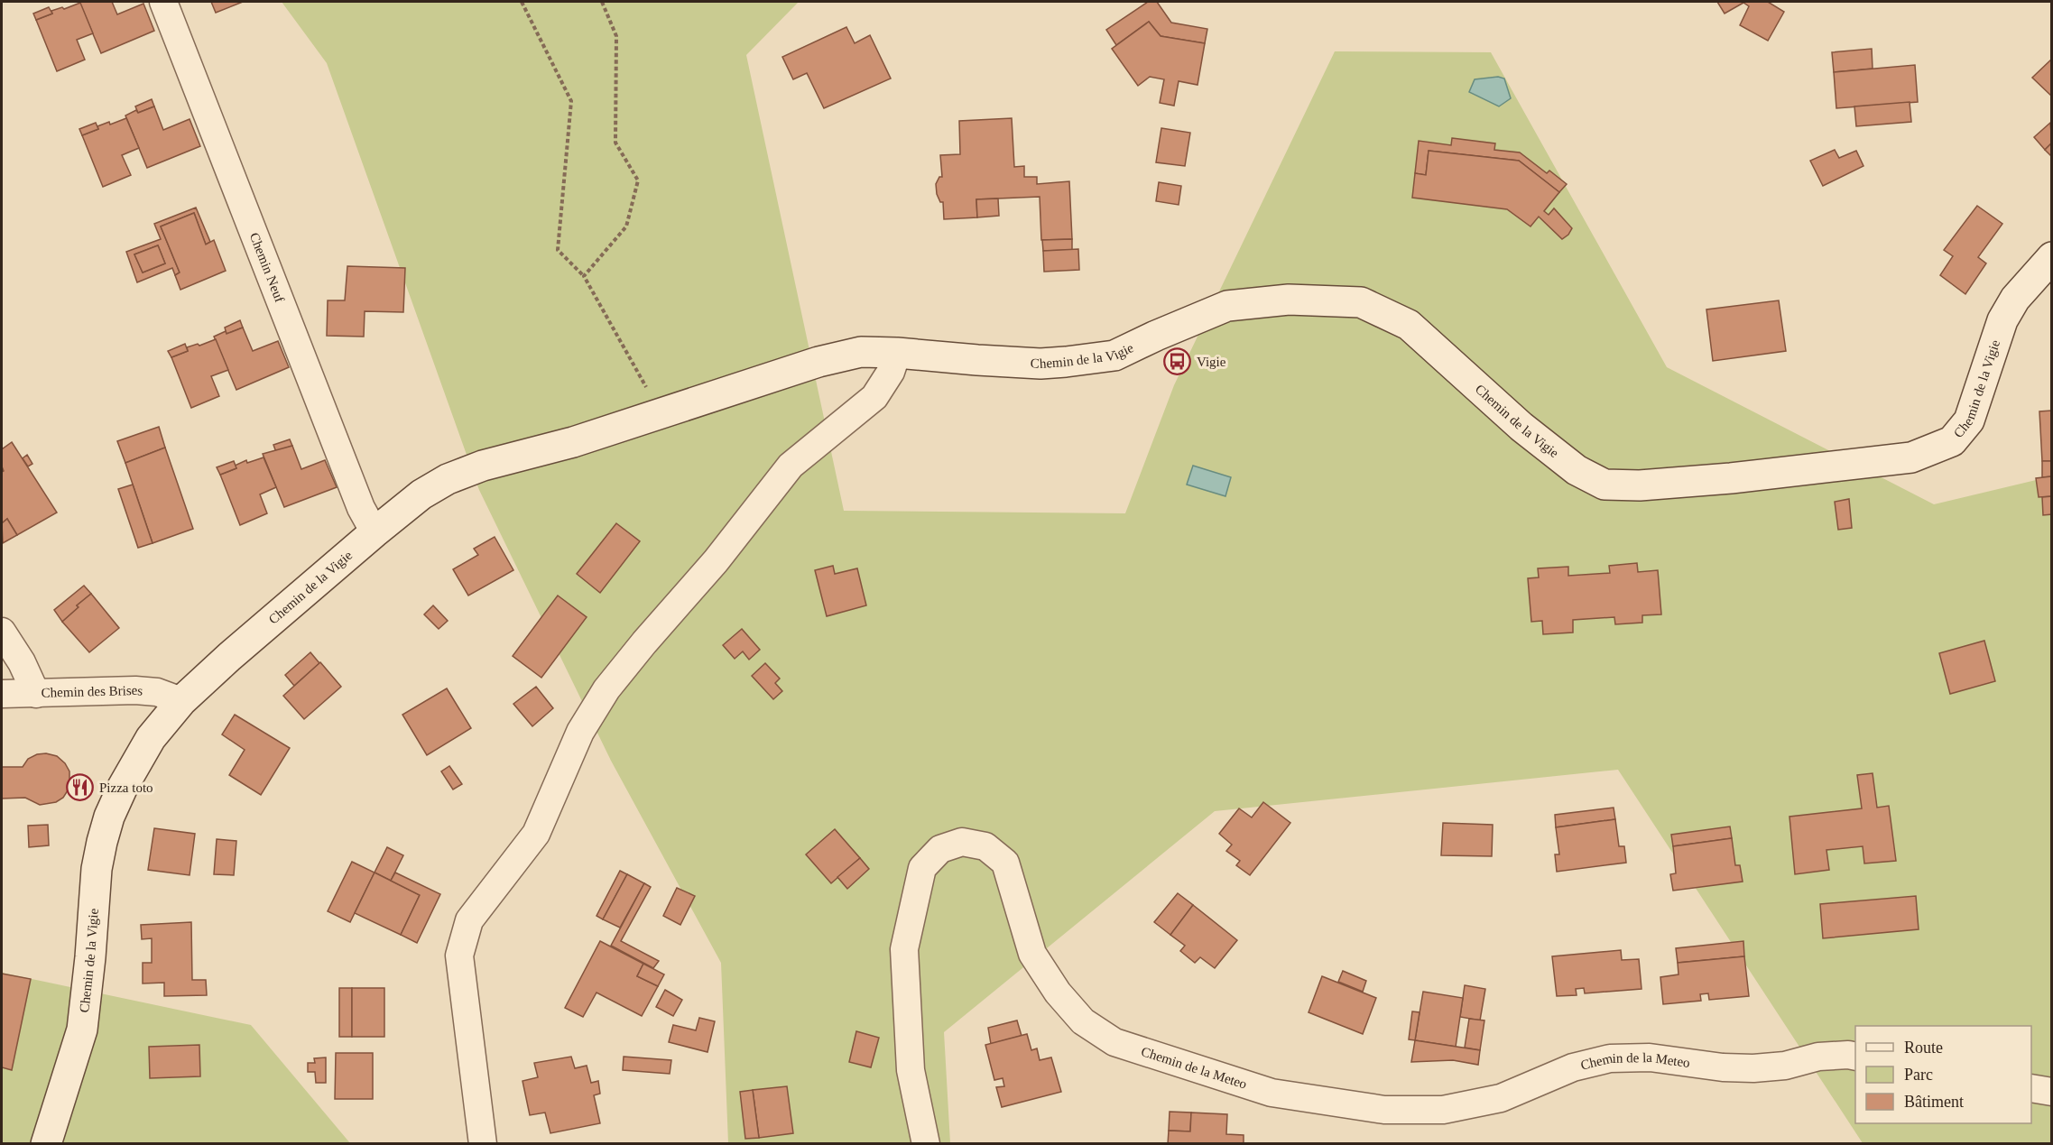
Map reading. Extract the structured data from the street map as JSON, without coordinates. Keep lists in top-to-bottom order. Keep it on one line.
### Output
{"streets":{"street":["Chemin Neuf","Chemin de la Vigie","Chemin des Brises","Chemin de la Meteo"]},"crossings":[["Chemin Neuf","Chemin de la Vigie"],["Chemin de la Vigie","Chemin des Brises"]],"places":{"bus stop":["Vigie"],"restaurant":["Pizza toto"]},"legend":["Route","Parc","Bâtiment"]}
